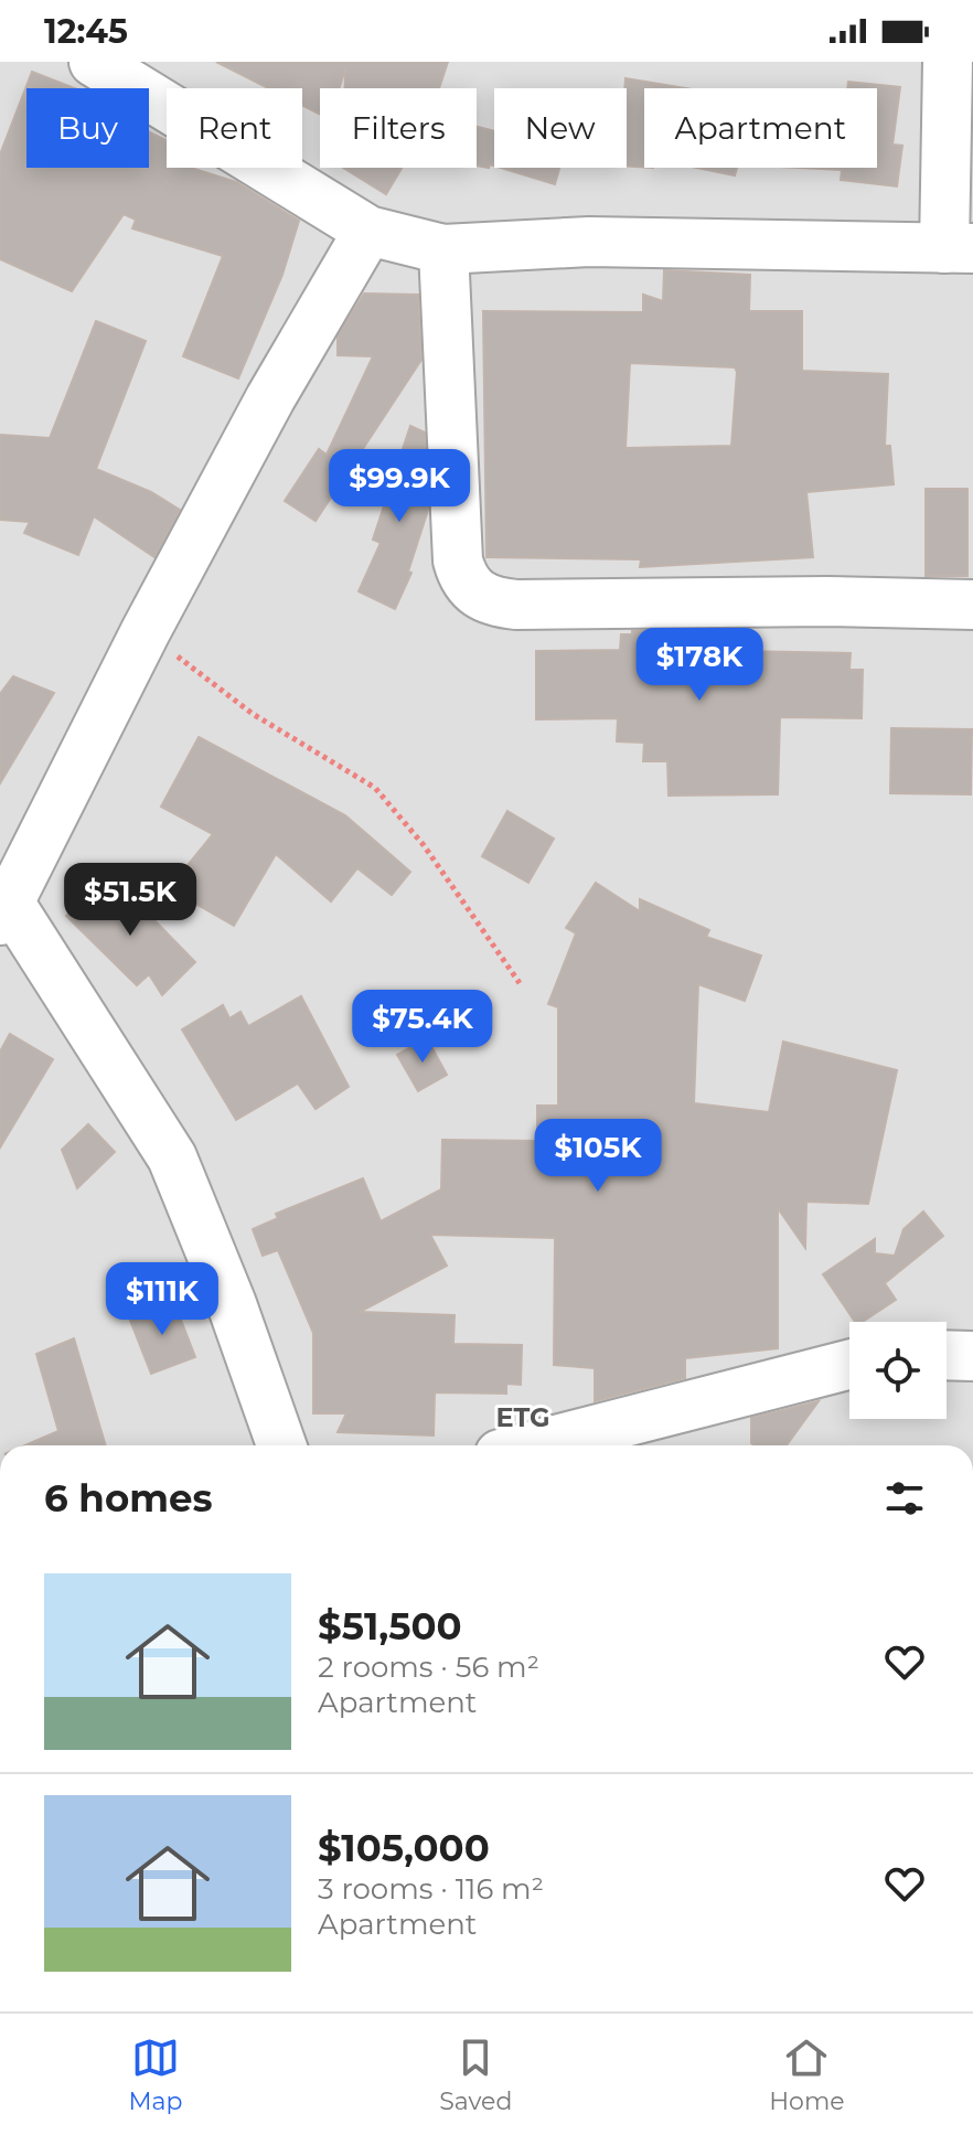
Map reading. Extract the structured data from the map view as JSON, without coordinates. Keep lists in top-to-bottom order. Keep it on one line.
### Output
{"districts":["ETG"],"page":{"status":"12:45","chip":["Buy","Rent","Filters","New","Apartment"],"price":["$99.9K","$178K","$51.5K","$75.4K","$105K","$111K"],"heading":"6 homes","list":[{"name":"$51,500","note":"2 rooms · 56 m² · Apartment"},{"name":"$105,000","note":"3 rooms · 116 m² · Apartment"}],"tabs":["Map","Saved","Home"]}}
